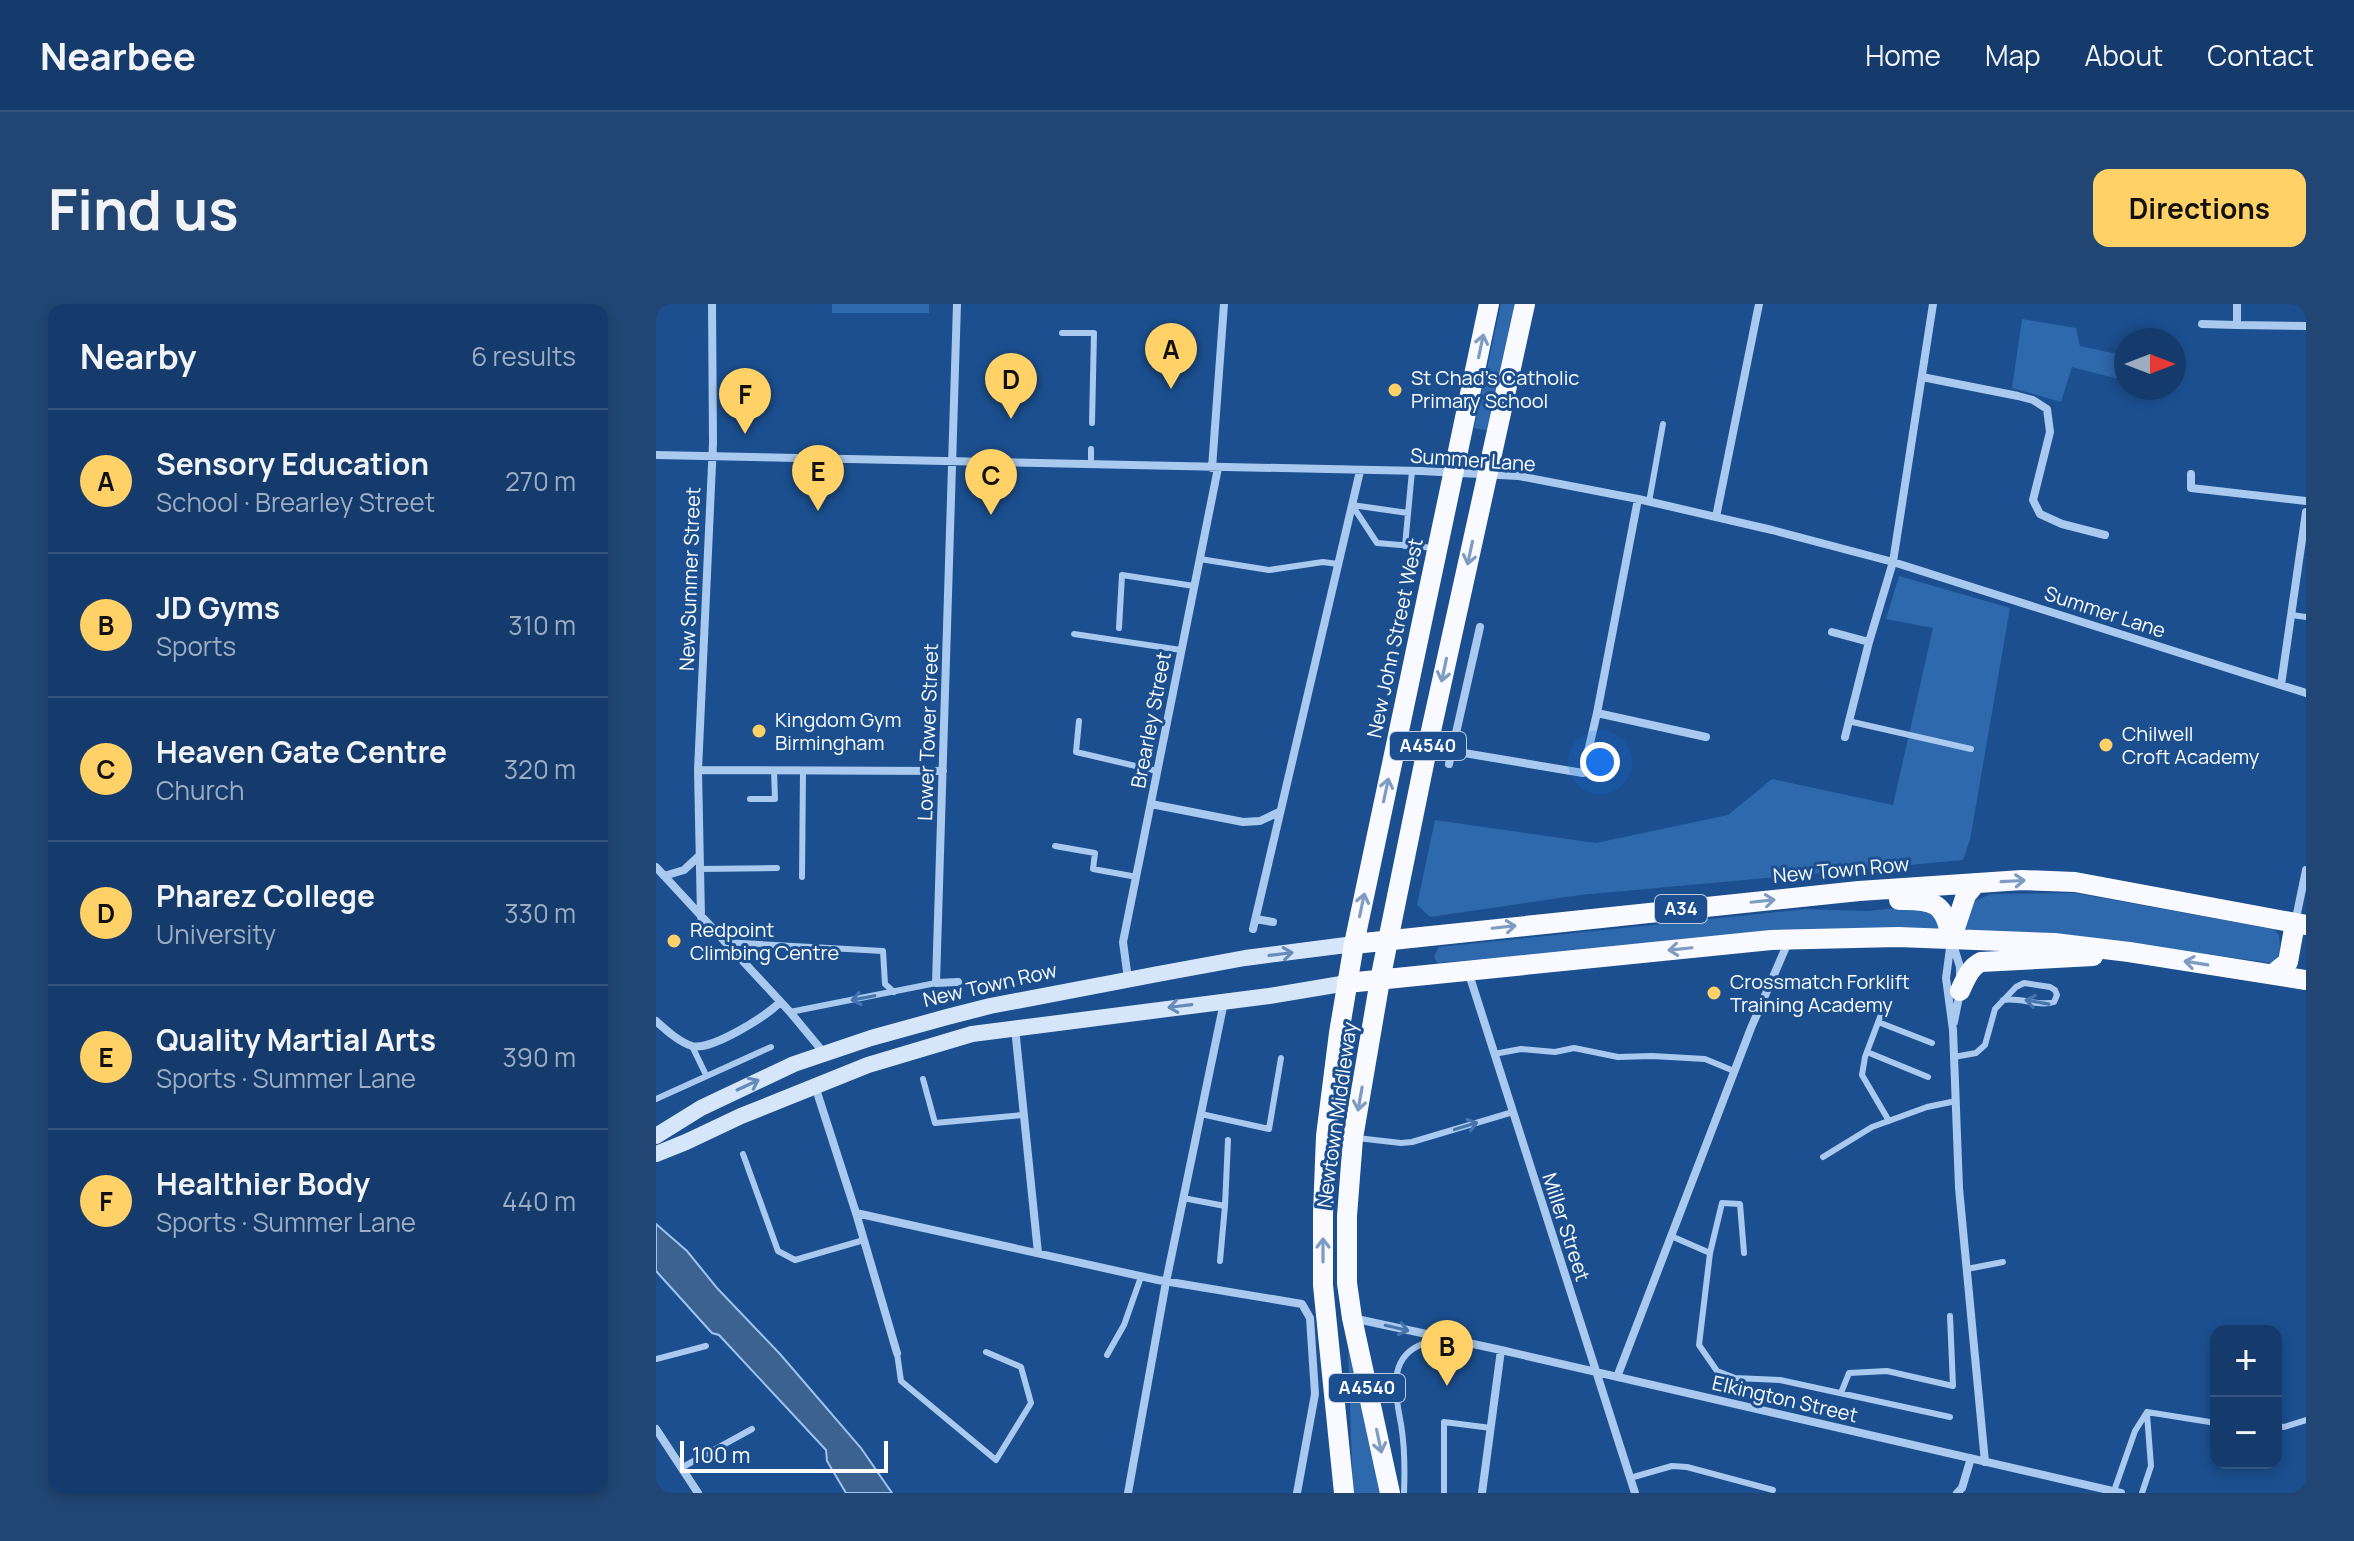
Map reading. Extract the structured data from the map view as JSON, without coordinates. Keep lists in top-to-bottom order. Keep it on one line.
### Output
{"streets":{"highway":["New John Street West","A4540","New Town Row","A34","Newtown Middleway"],"street":["Summer Lane","New Summer Street","Brearley Street","Lower Tower Street","Miller Street","Elkington Street"]},"crossings":[["Summer Lane","New Summer Street"],["Summer Lane","New John Street West"],["Summer Lane","Brearley Street"],["Summer Lane","Lower Tower Street"],["Summer Lane","A4540"],["New John Street West","New Town Row"],["New John Street West","A34"],["New John Street West","Newtown Middleway"],["Brearley Street","New Town Row"],["A4540","New Town Row"],["A4540","A34"],["A4540","Newtown Middleway"],["New Town Row","A34"],["A34","Newtown Middleway"],["A34","Miller Street"],["Newtown Middleway","Elkington Street"],["Miller Street","Elkington Street"]],"places":["St Chad's Catholic Primary School","Kingdom Gym Birmingham","Chilwell Croft Academy","Redpoint Climbing Centre","Crossmatch Forklift Training Academy"],"scale_bar":"100 m","north":"right","page":{"header":"Nearbee","nav":["Home","Map","About","Contact"],"buttons":"Directions","title":"Find us","heading":["Nearby","6 results"],"pins":["A","D","F","E","C","B"],"list":[{"mark":"A","name":"Sensory Education","note":"School · Brearley Street","value":"270 m"},{"mark":"B","name":"JD Gyms","note":"Sports","value":"310 m"},{"mark":"C","name":"Heaven Gate Centre","note":"Church","value":"320 m"},{"mark":"D","name":"Pharez College","note":"University","value":"330 m"},{"mark":"E","name":"Quality Martial Arts","note":"Sports · Summer Lane","value":"390 m"},{"mark":"F","name":"Healthier Body","note":"Sports · Summer Lane","value":"440 m"}],"map_buttons":["+","−"],"scale":"100 m"}}
